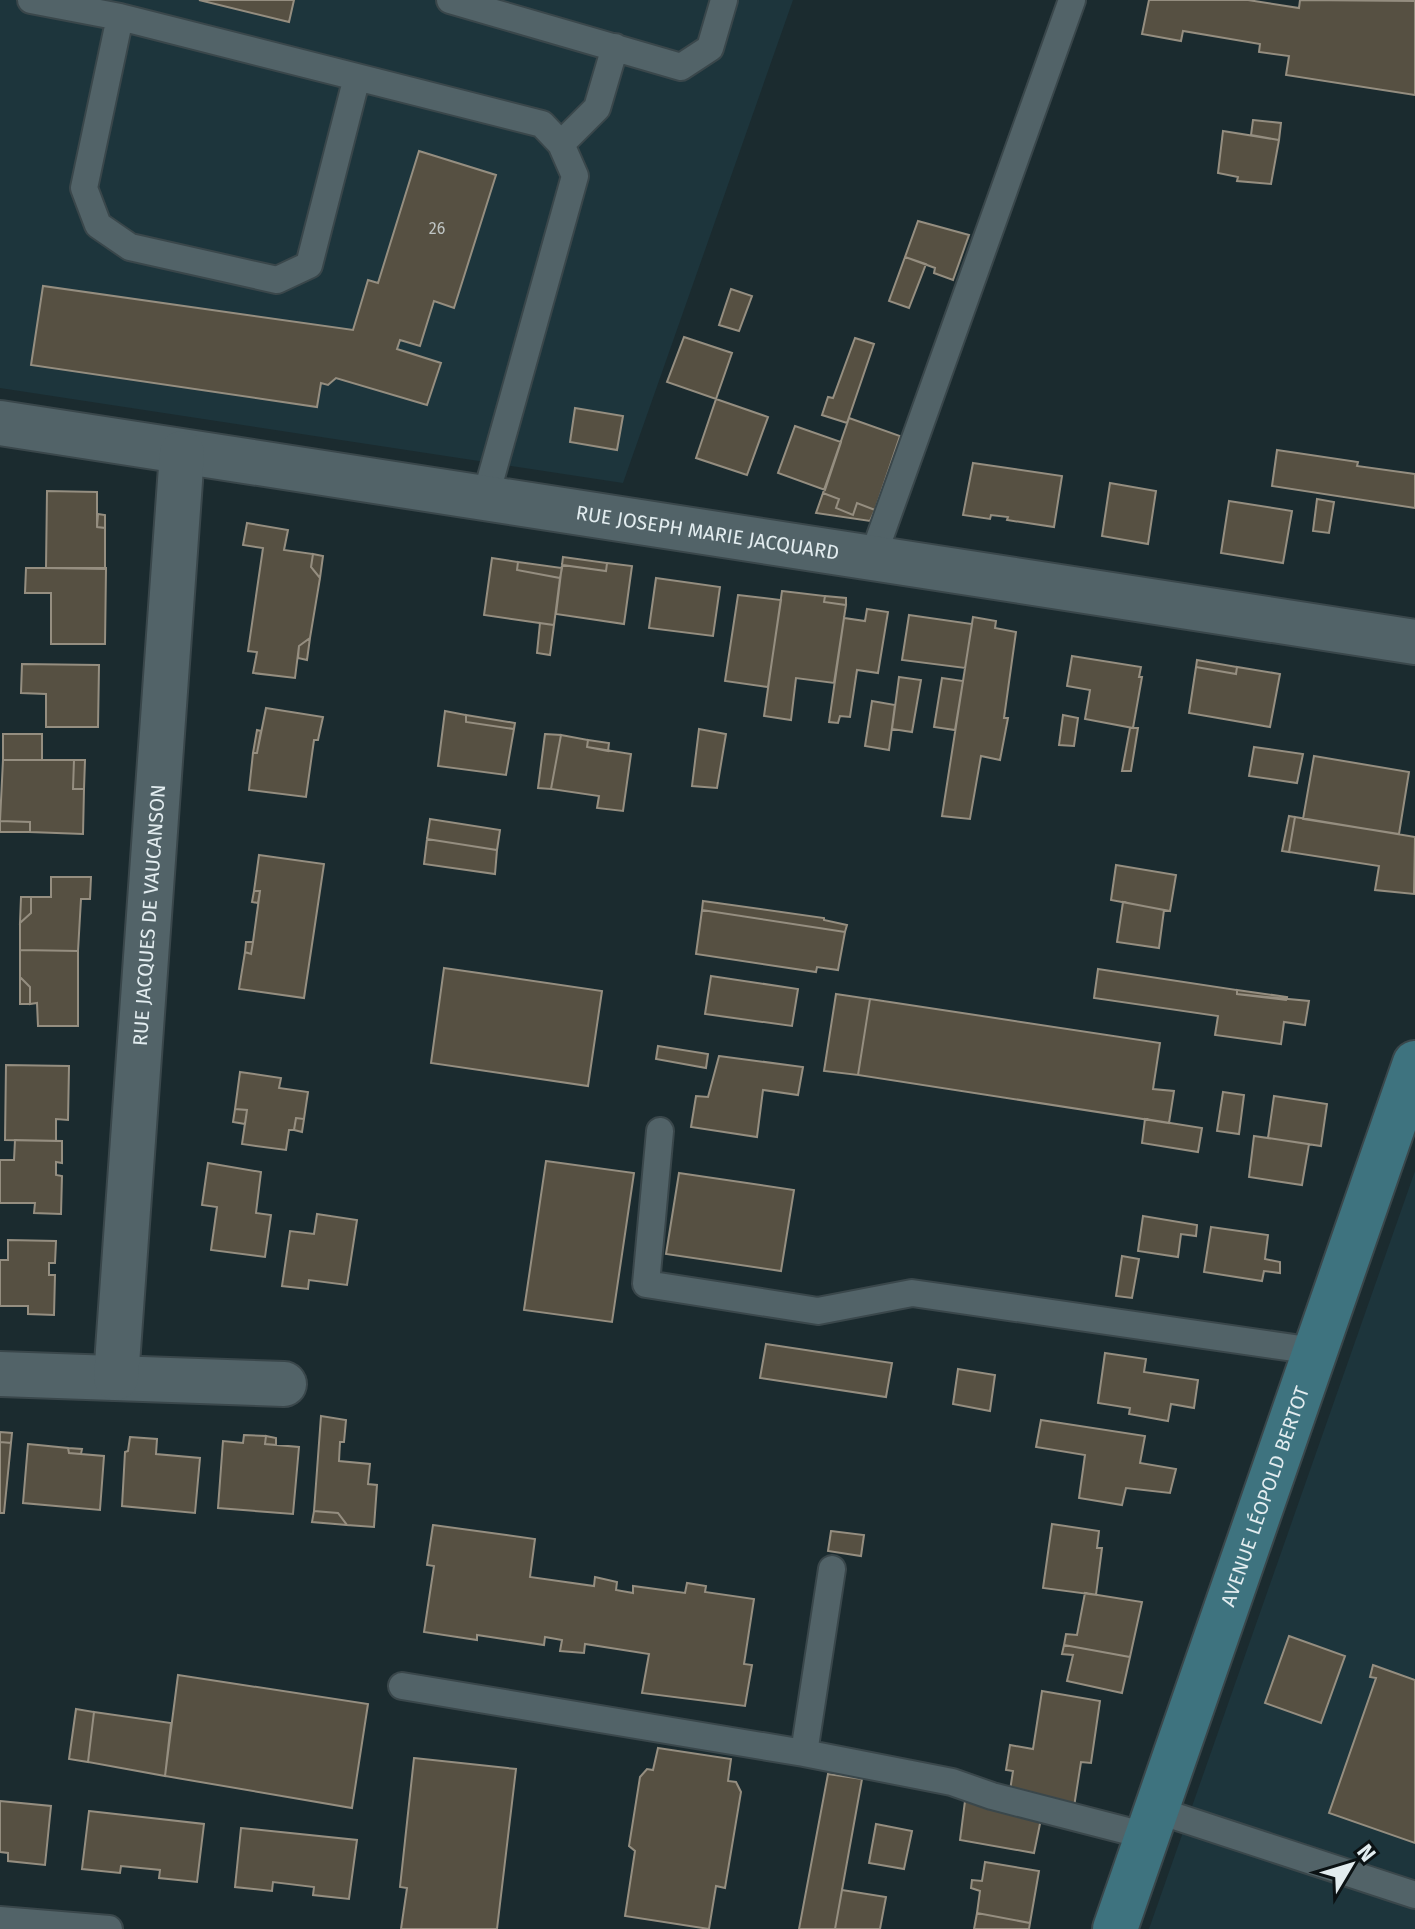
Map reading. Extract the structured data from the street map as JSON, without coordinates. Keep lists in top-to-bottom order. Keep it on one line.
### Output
{"streets":{"street":["RUE JOSEPH MARIE JACQUARD","RUE JACQUES DE VAUCANSON","AVENUE LÉOPOLD BERTOT"]},"crossings":[["RUE JOSEPH MARIE JACQUARD","RUE JACQUES DE VAUCANSON"]],"house_numbers":["26"],"north":"top right"}
